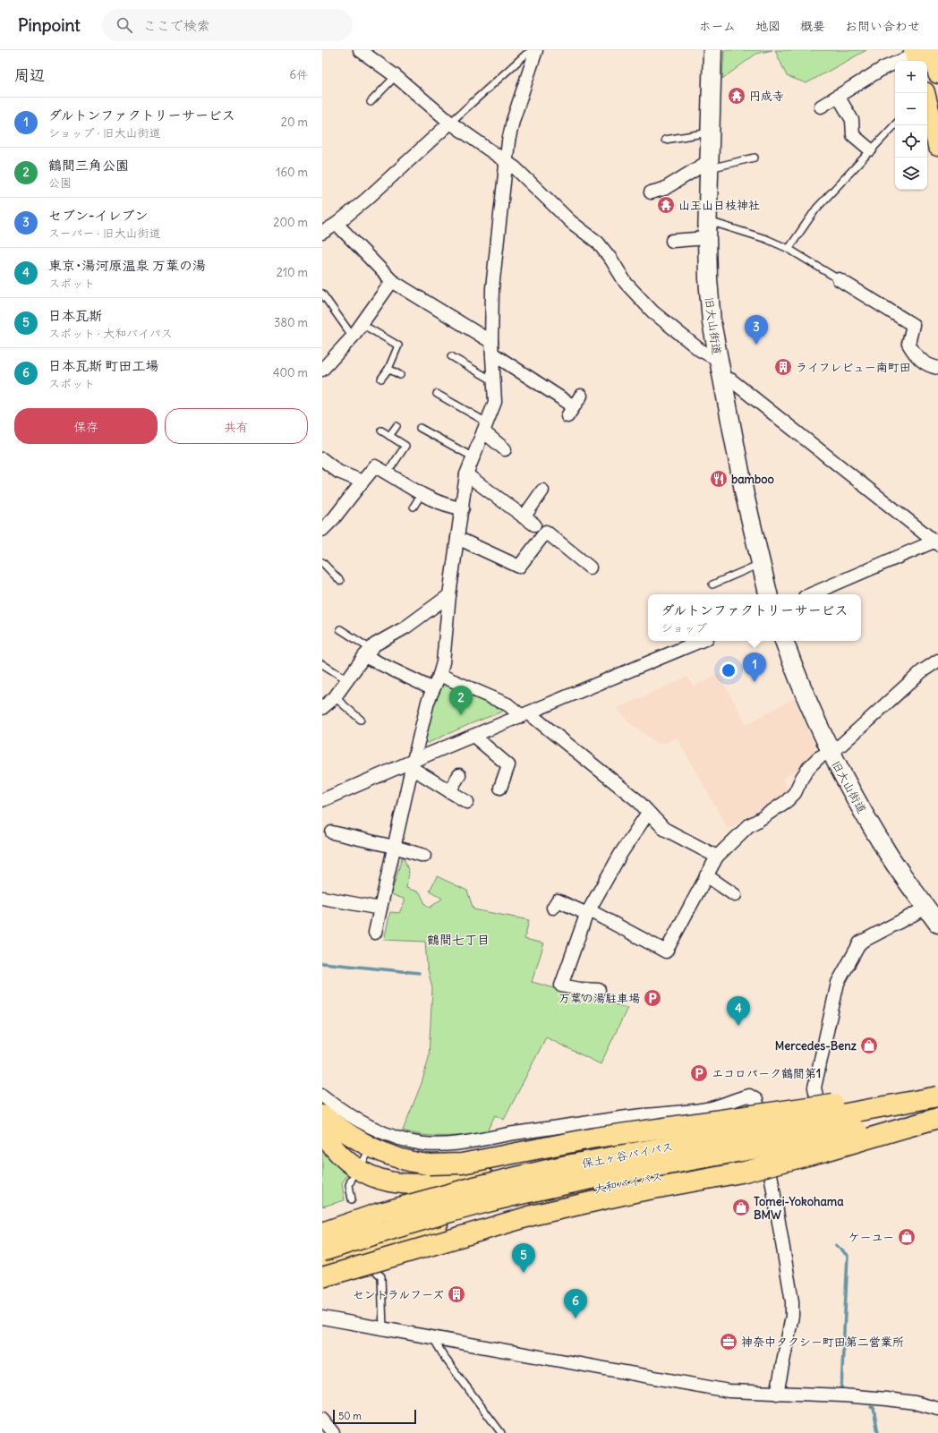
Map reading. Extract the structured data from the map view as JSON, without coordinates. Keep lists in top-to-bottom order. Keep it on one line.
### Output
{"streets":{"highway":["保土ヶ谷バイパス","大和バイパス"],"street":["旧大山街道"]},"districts":["鶴間七丁目"],"places":{"temple":["円成寺","山王山日枝神社"],"building":["ライフレビュー南町田","セントラルフーズ"],"restaurant":["bamboo"],"parking":["万葉の湯駐車場","エコロパーク鶴間第1"],"shop":["Mercedes-Benz","Tomei-Yokohama BMW","ケーユー"],"office":["神奈中タクシー町田第二営業所"]},"scale_bar":"50 m","page":{"header":"Pinpoint","search":"ここで検索","nav":["ホーム","地図","概要","お問い合わせ"],"heading":["周辺","6件"],"map_buttons":["+","−"],"list":[{"mark":"1","name":"ダルトンファクトリーサービス","note":"ショップ · 旧大山街道","value":"20 m"},{"mark":"2","name":"鶴間三角公園","note":"公園","value":"160 m"},{"mark":"3","name":"セブン-イレブン","note":"スーパー · 旧大山街道","value":"200 m"},{"mark":"4","name":"東京･湯河原温泉 万葉の湯","note":"スポット","value":"210 m"},{"mark":"5","name":"日本瓦斯","note":"スポット · 大和バイパス","value":"380 m"},{"mark":"6","name":"日本瓦斯 町田工場","note":"スポット","value":"400 m"}],"pins":["3","1","2","4","5","6"],"buttons":["保存","共有"],"popup":["ダルトンファクトリーサービス","ショップ"],"scale":"50 m"}}
